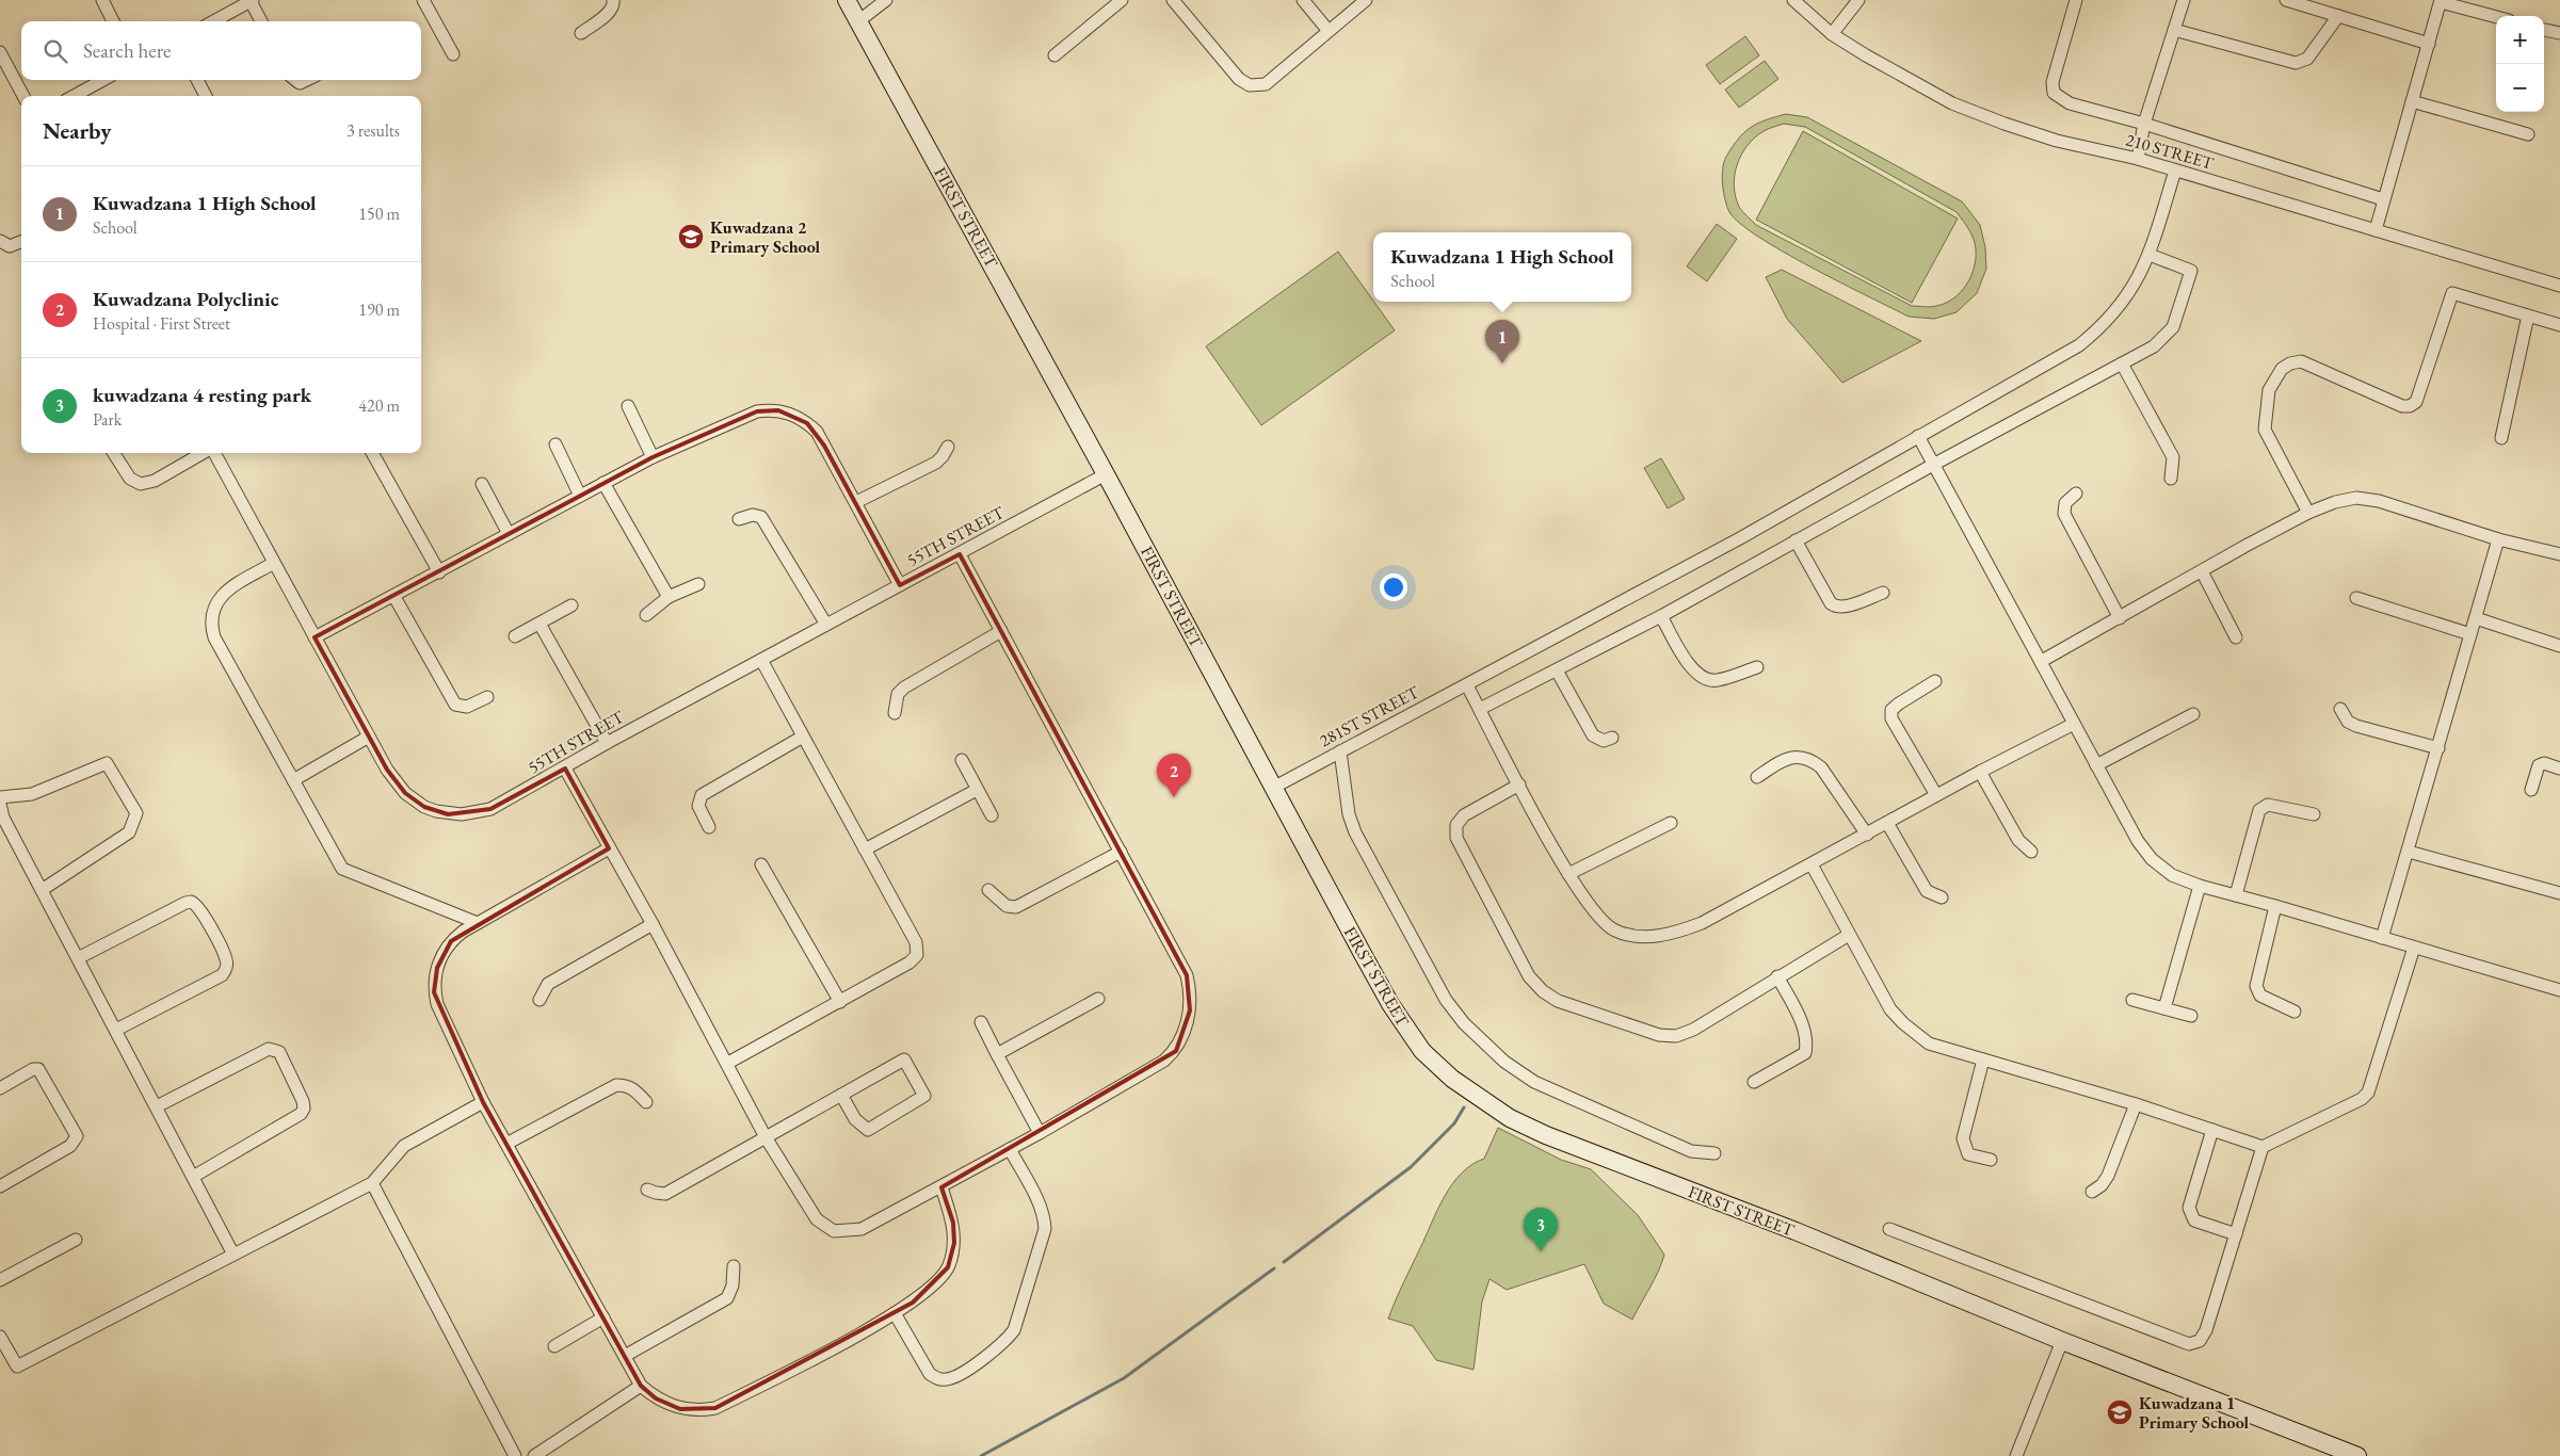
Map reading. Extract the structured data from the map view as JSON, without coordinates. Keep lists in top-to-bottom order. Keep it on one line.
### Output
{"streets":{"street":["210 STREET","FIRST STREET","55TH STREET","281ST STREET"]},"crossings":[["210 STREET","281ST STREET"],["FIRST STREET","55TH STREET"],["FIRST STREET","281ST STREET"]],"places":{"school or university":["Kuwadzana 2 Primary School","Kuwadzana 1 Primary School"]},"page":{"map_buttons":["+","−"],"search":"Search here","heading":["Nearby","3 results"],"list":[{"mark":"1","name":"Kuwadzana 1 High School","note":"School","value":"150 m"},{"mark":"2","name":"Kuwadzana Polyclinic","note":"Hospital · First Street","value":"190 m"},{"mark":"3","name":"kuwadzana 4 resting park","note":"Park","value":"420 m"}],"popup":["Kuwadzana 1 High School","School"],"pins":["1","2","3"]}}
